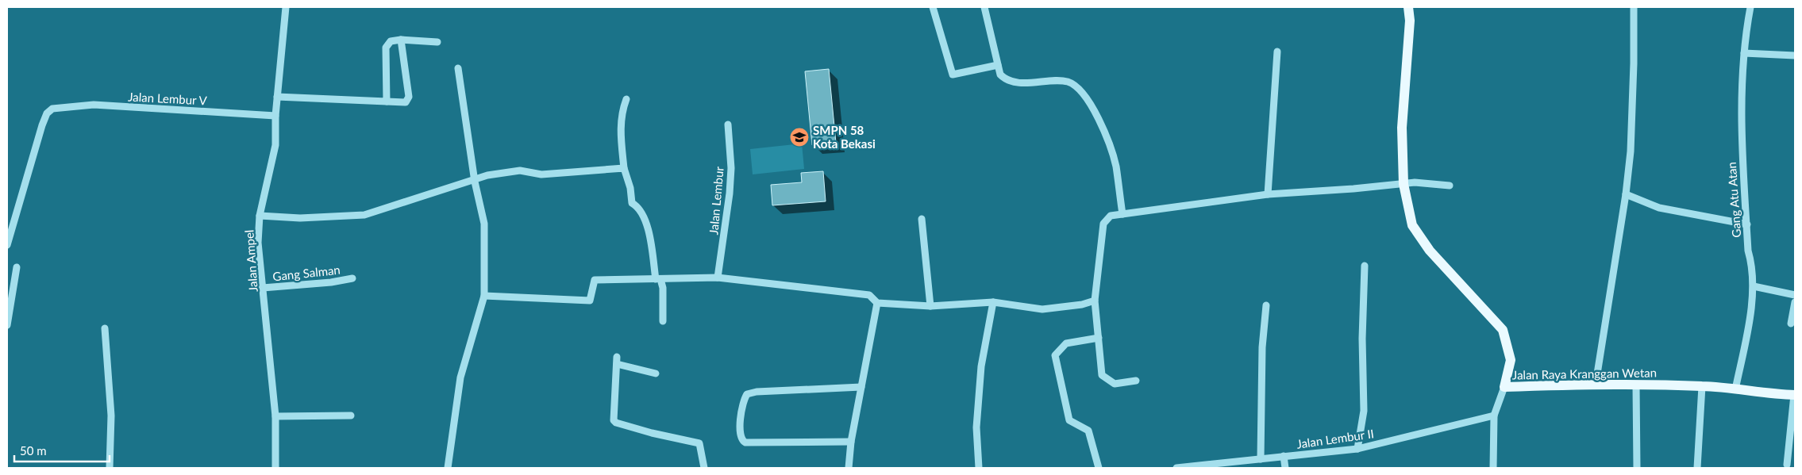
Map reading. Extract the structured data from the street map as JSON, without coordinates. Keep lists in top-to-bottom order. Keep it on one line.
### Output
{"streets":{"main road":["Jalan Raya Kranggan Wetan"],"street":["Jalan Lembur V","Gang Atu Atan","Jalan Lembur","Jalan Ampel","Gang Salman","Jalan Lembur II"]},"crossings":[["Jalan Lembur V","Jalan Ampel"],["Gang Atu Atan","Jalan Raya Kranggan Wetan"],["Jalan Ampel","Gang Salman"]],"places":{"school or university":["SMPN 58 Kota Bekasi"]},"scale_bar":"50 m"}
